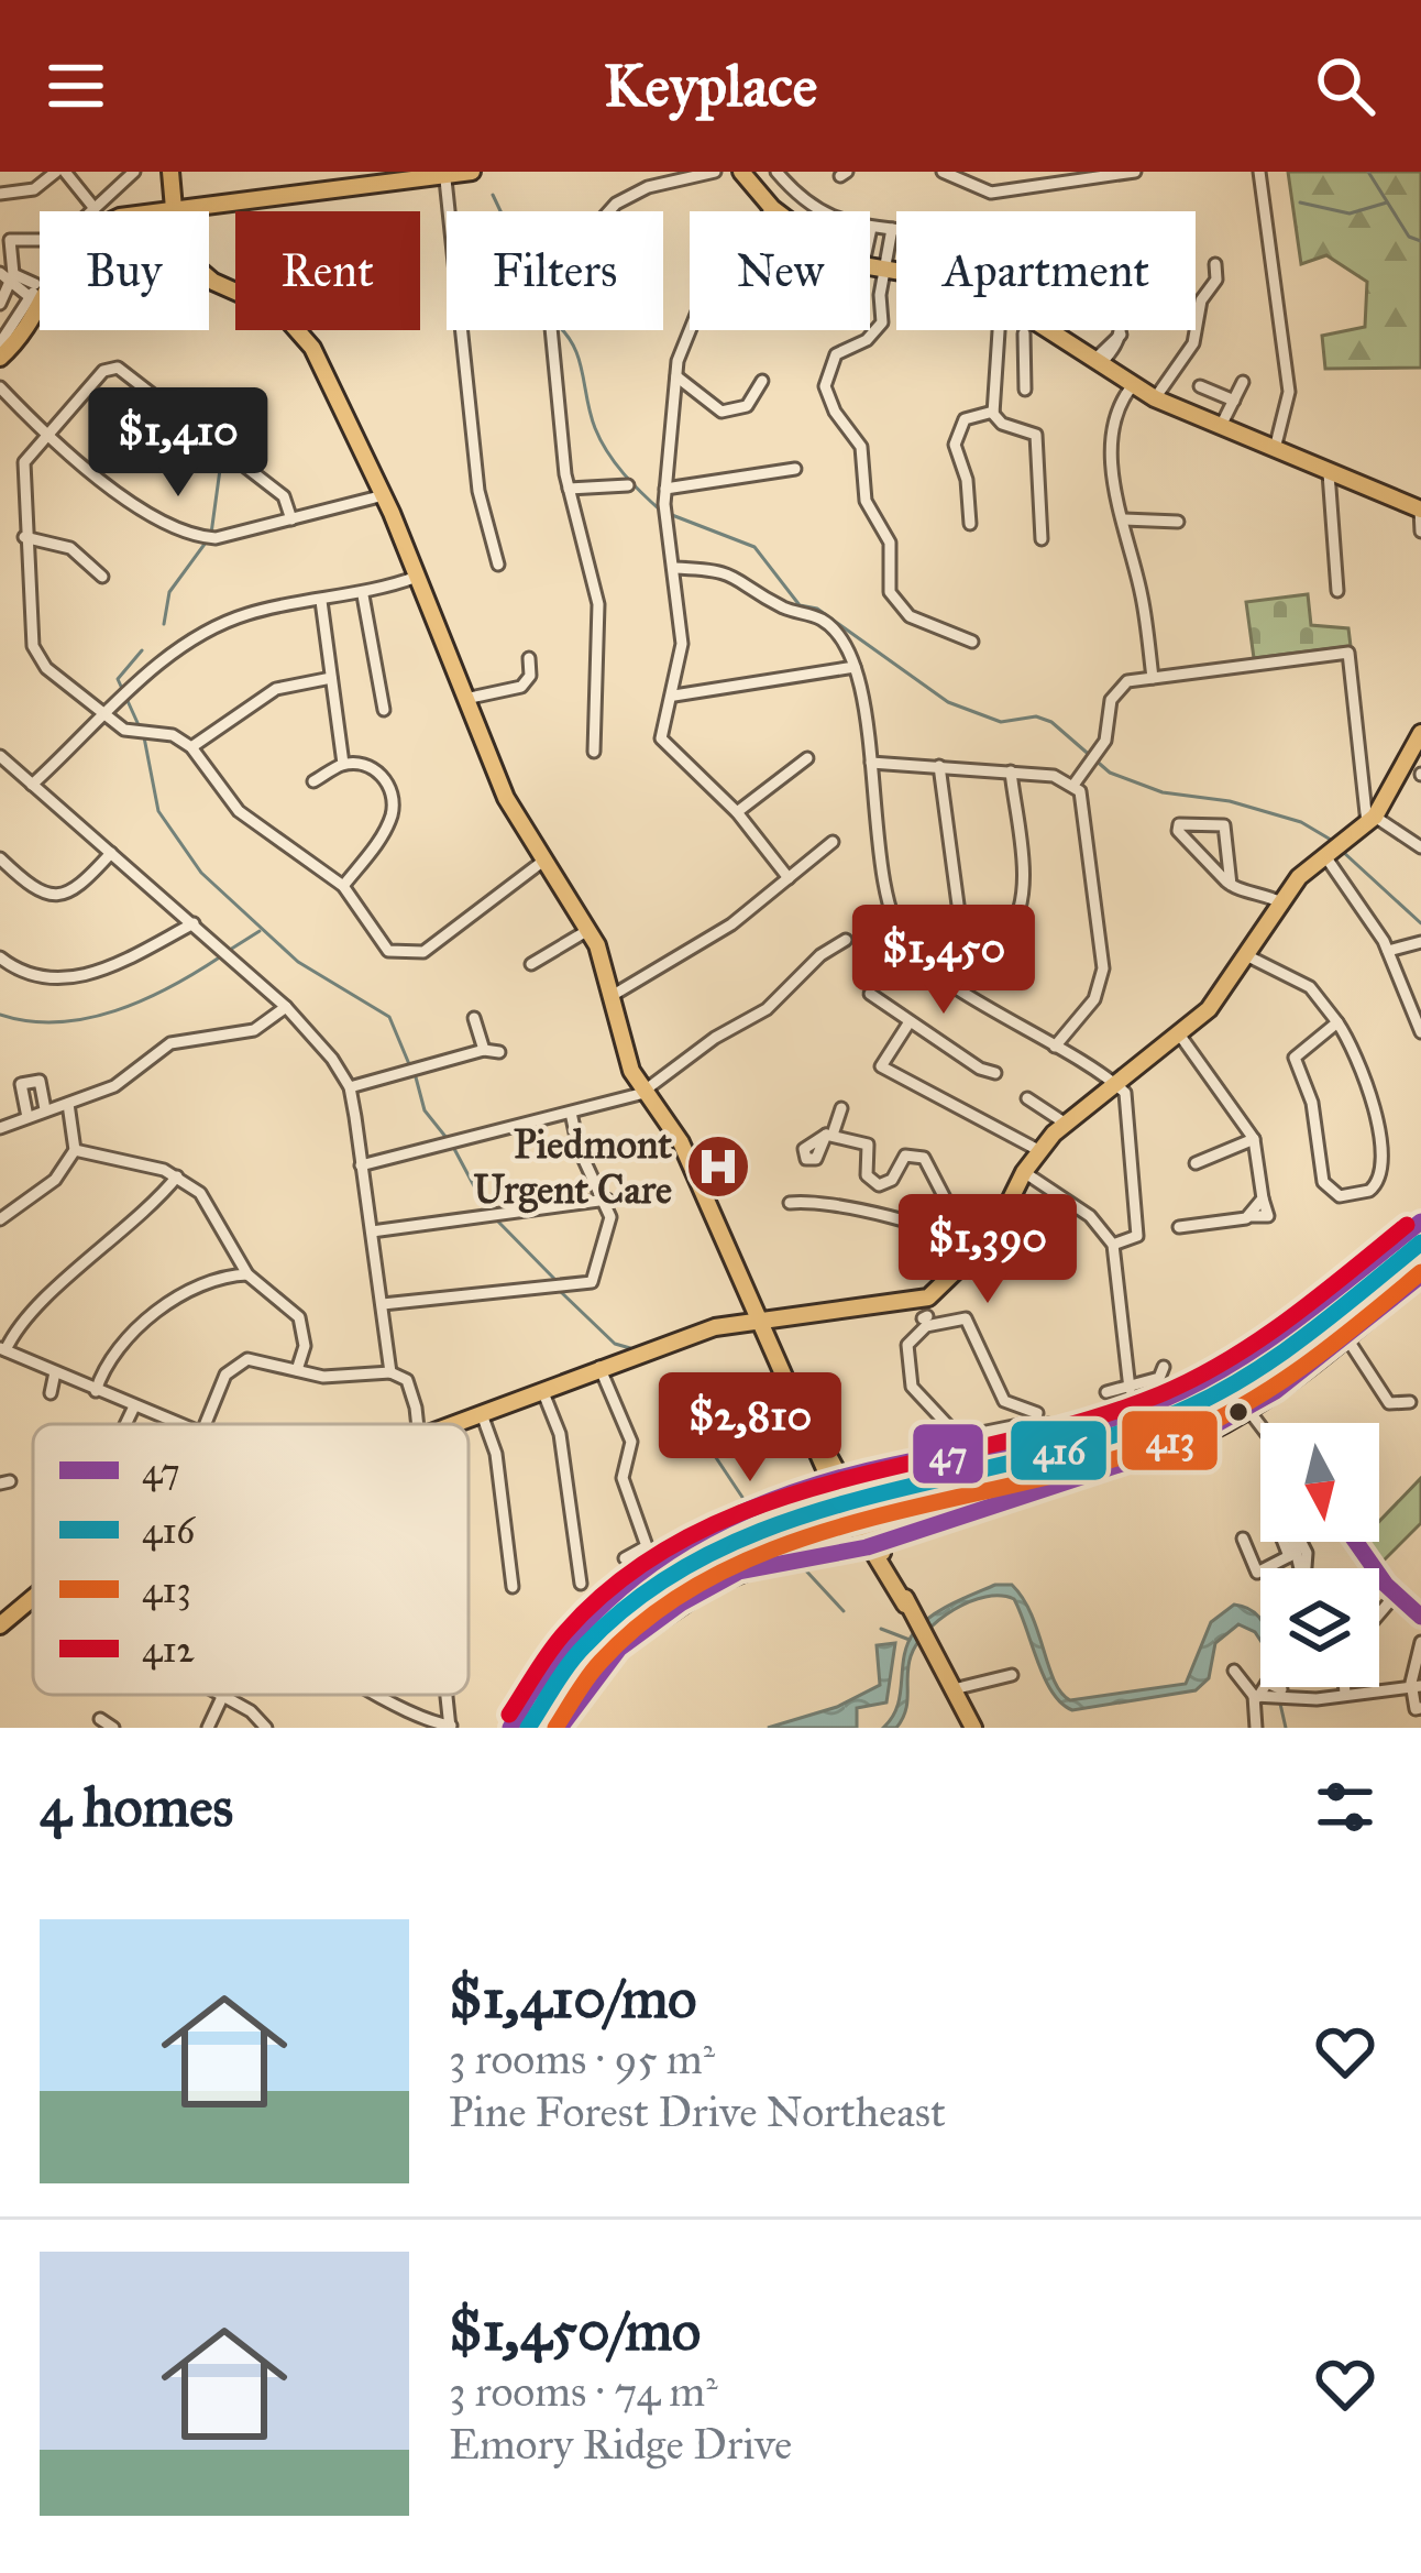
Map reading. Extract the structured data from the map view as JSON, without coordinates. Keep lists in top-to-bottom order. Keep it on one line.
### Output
{"places":{"hospital":["Piedmont Urgent Care"]},"lines":["transit line 47","transit line 412","transit line 416","transit line 413"],"legend":["47","416","413","412"],"north":"bottom","page":{"header":"Keyplace","chip":["Buy","Rent","Filters","New","Apartment"],"price":["$1,410","$1,450","$1,390","$2,810"],"heading":"4 homes","list":[{"name":"$1,410/mo","note":"3 rooms · 95 m² · Pine Forest Drive Northeast"},{"name":"$1,450/mo","note":"3 rooms · 74 m² · Emory Ridge Drive"}]}}
